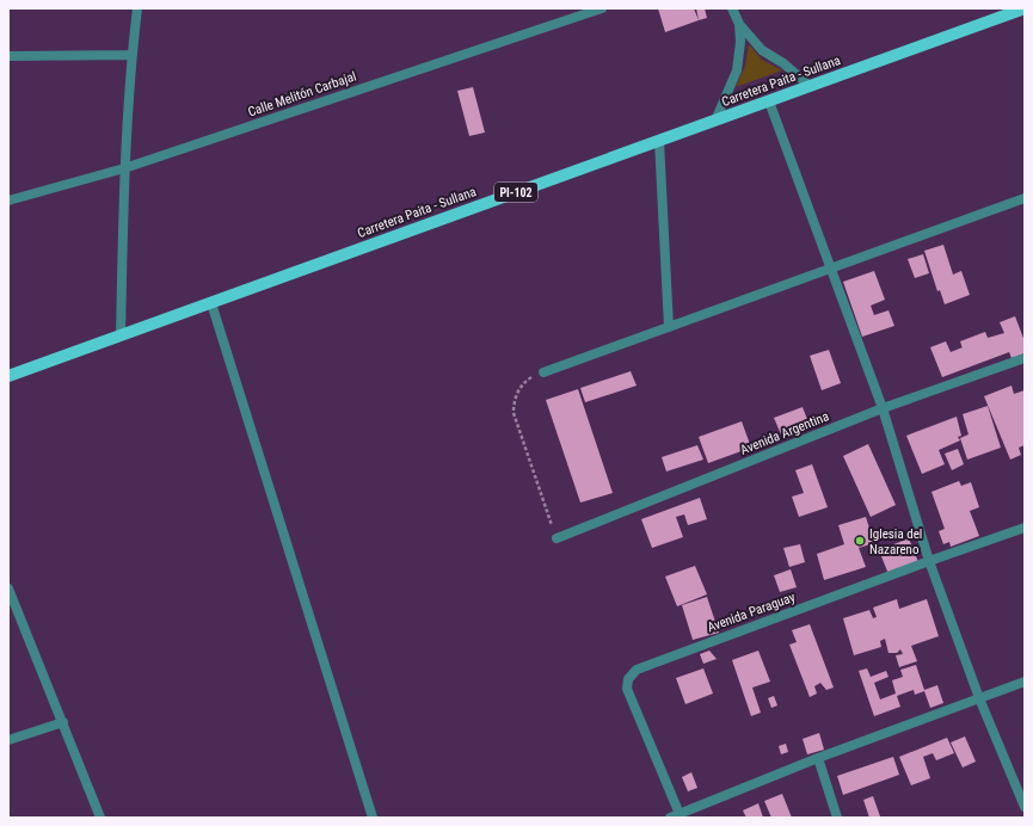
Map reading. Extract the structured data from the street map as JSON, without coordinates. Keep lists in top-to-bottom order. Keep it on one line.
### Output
{"streets":{"main road":["Carretera Paita - Sullana","PI-102"],"street":["Calle Melitón Carbajal","Avenida Argentina","Avenida Paraguay"]},"places":["Iglesia del Nazareno"]}
